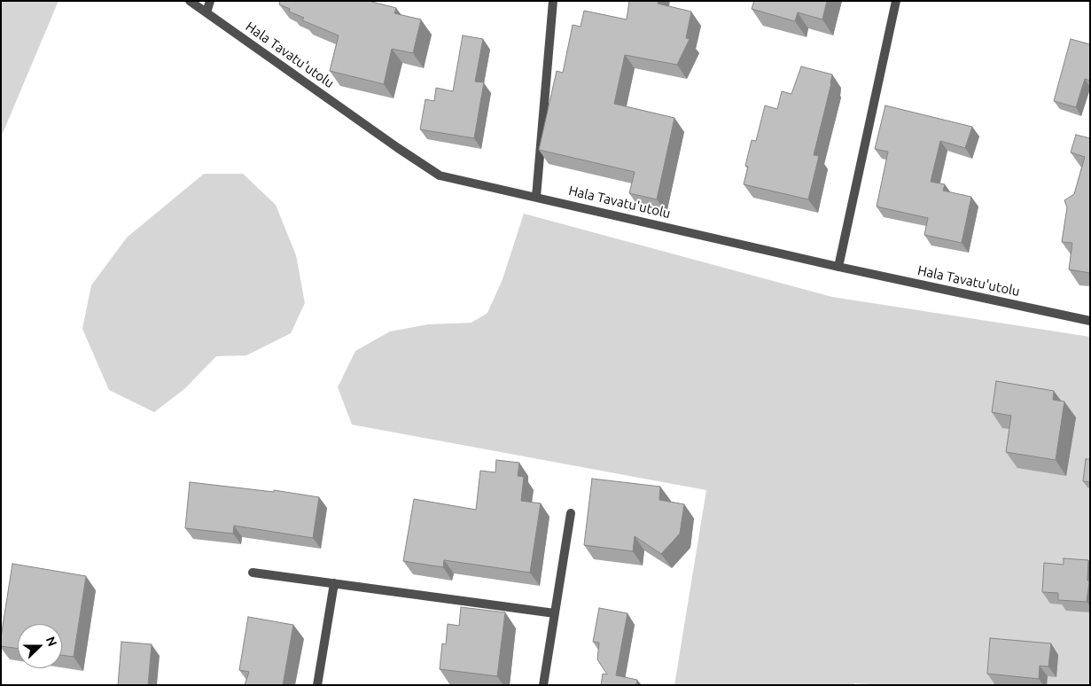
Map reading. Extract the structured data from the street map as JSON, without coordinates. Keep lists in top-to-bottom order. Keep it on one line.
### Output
{"streets":{"street":["Hala Tavatu'utolu"]},"north":"right"}
